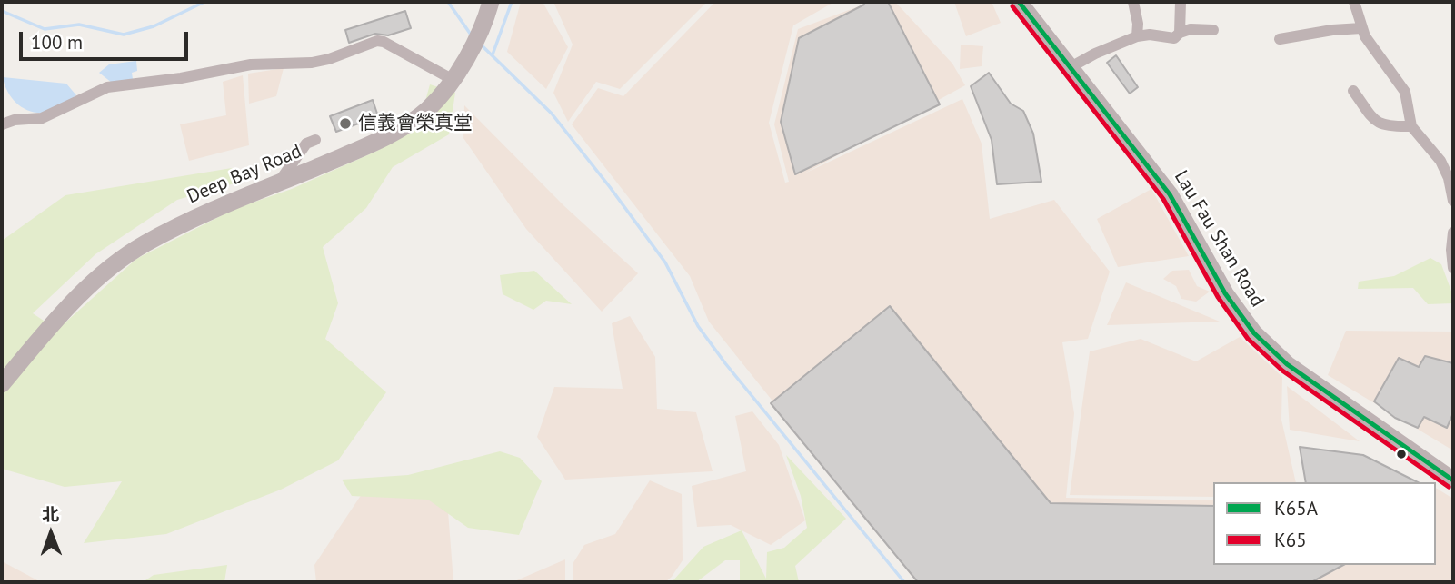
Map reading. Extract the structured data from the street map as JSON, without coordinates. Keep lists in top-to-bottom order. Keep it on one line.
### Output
{"streets":{"street":["Deep Bay Road","Lau Fau Shan Road"]},"places":["信義會榮真堂"],"lines":["transit line K65A","transit line K65"],"legend":["K65A","K65"],"scale_bar":"100 m","north":"top"}
